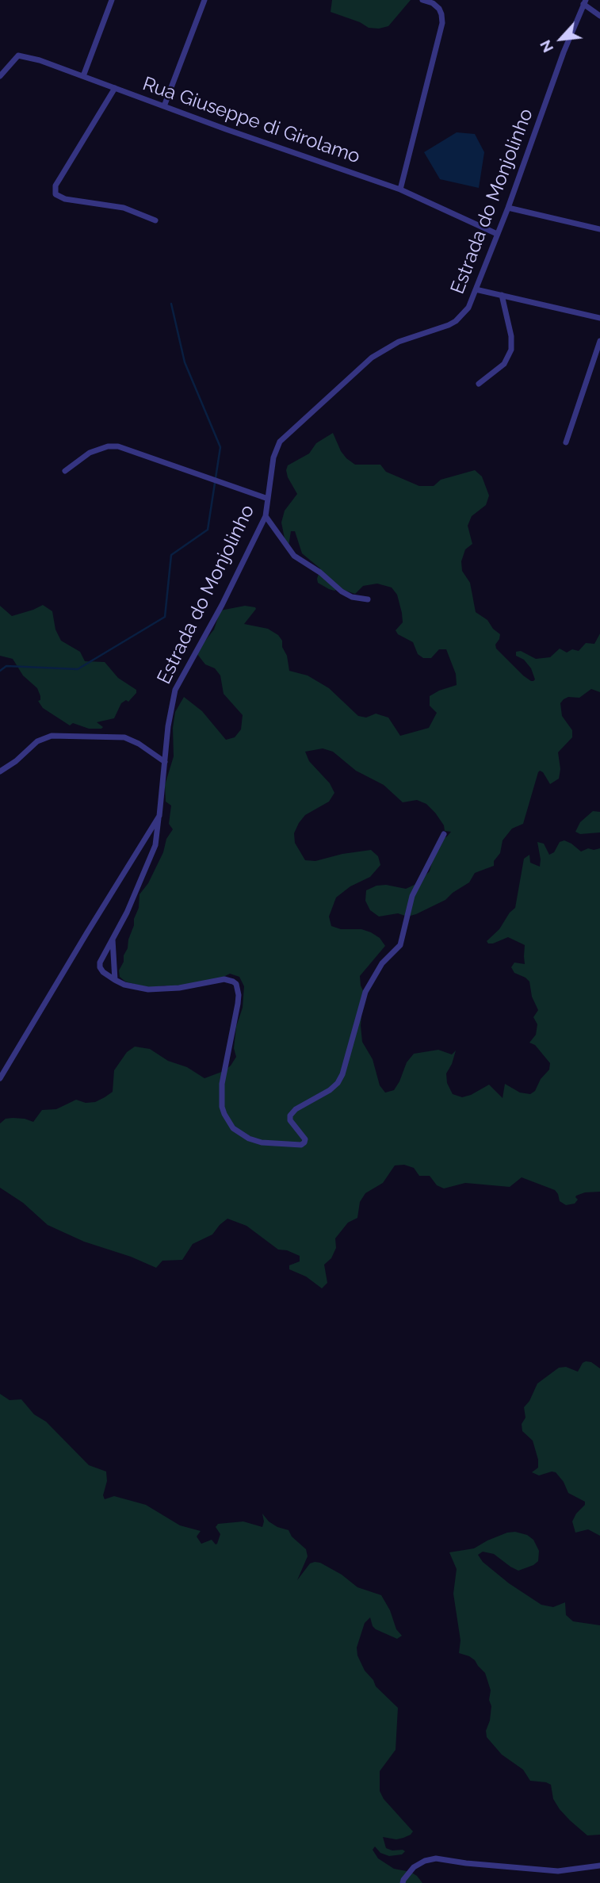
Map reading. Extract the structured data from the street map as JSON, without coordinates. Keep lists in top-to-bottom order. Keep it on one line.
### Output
{"streets":{"street":["Rua Giuseppe di Girolamo","Estrada do Monjolinho"]},"crossings":[["Rua Giuseppe di Girolamo","Estrada do Monjolinho"]],"north":"bottom left"}
